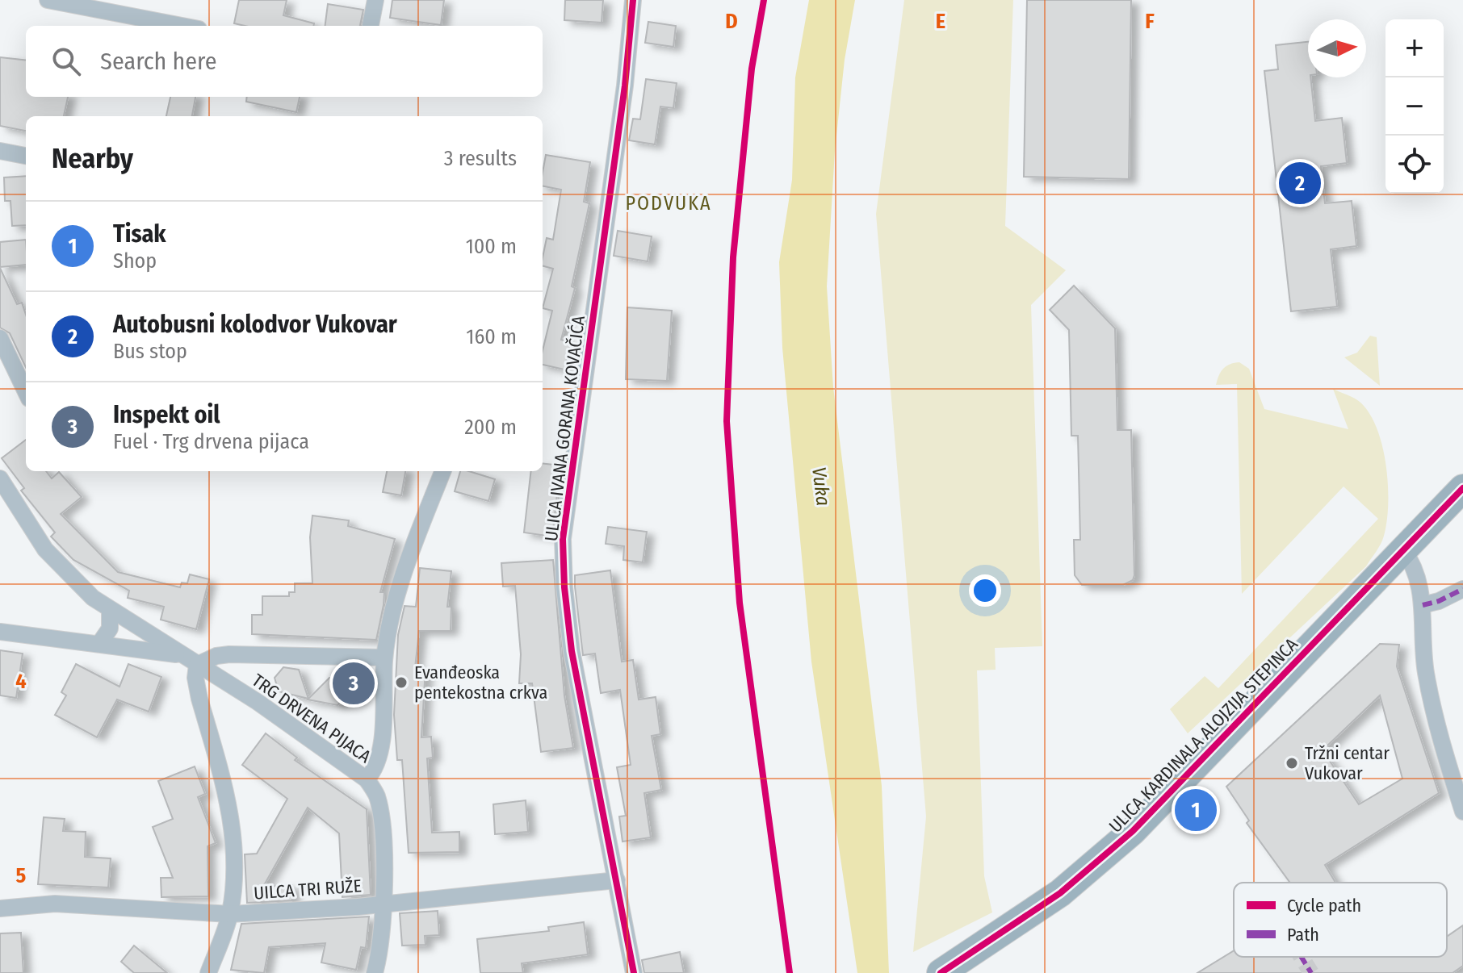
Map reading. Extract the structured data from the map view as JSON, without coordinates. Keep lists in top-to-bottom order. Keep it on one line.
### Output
{"streets":{"main road":["ULICA KARDINALA ALOJZIJA STEPINCA"],"street":["ULICA IVANA GORANA KOVAČIĆA","TRG DRVENA PIJACA","UILCA TRI RUŽE"]},"crossings":[["ULICA IVANA GORANA KOVAČIĆA","UILCA TRI RUŽE"]],"districts":["PODVUKA"],"water":["Vuka"],"places":["Evanđeoska pentekostna crkva","Tržni centar Vukovar"],"legend":["Cycle path","Path"],"north":"right","page":{"map_buttons":["+","−"],"search":"Search here","heading":["Nearby","3 results"],"pins":["2","3","1"],"list":[{"mark":"1","name":"Tisak","note":"Shop","value":"100 m"},{"mark":"2","name":"Autobusni kolodvor Vukovar","note":"Bus stop","value":"160 m"},{"mark":"3","name":"Inspekt oil","note":"Fuel · Trg drvena pijaca","value":"200 m"}]},"grid":{"columns":["D","E","F"],"rows":["4","5"]}}
